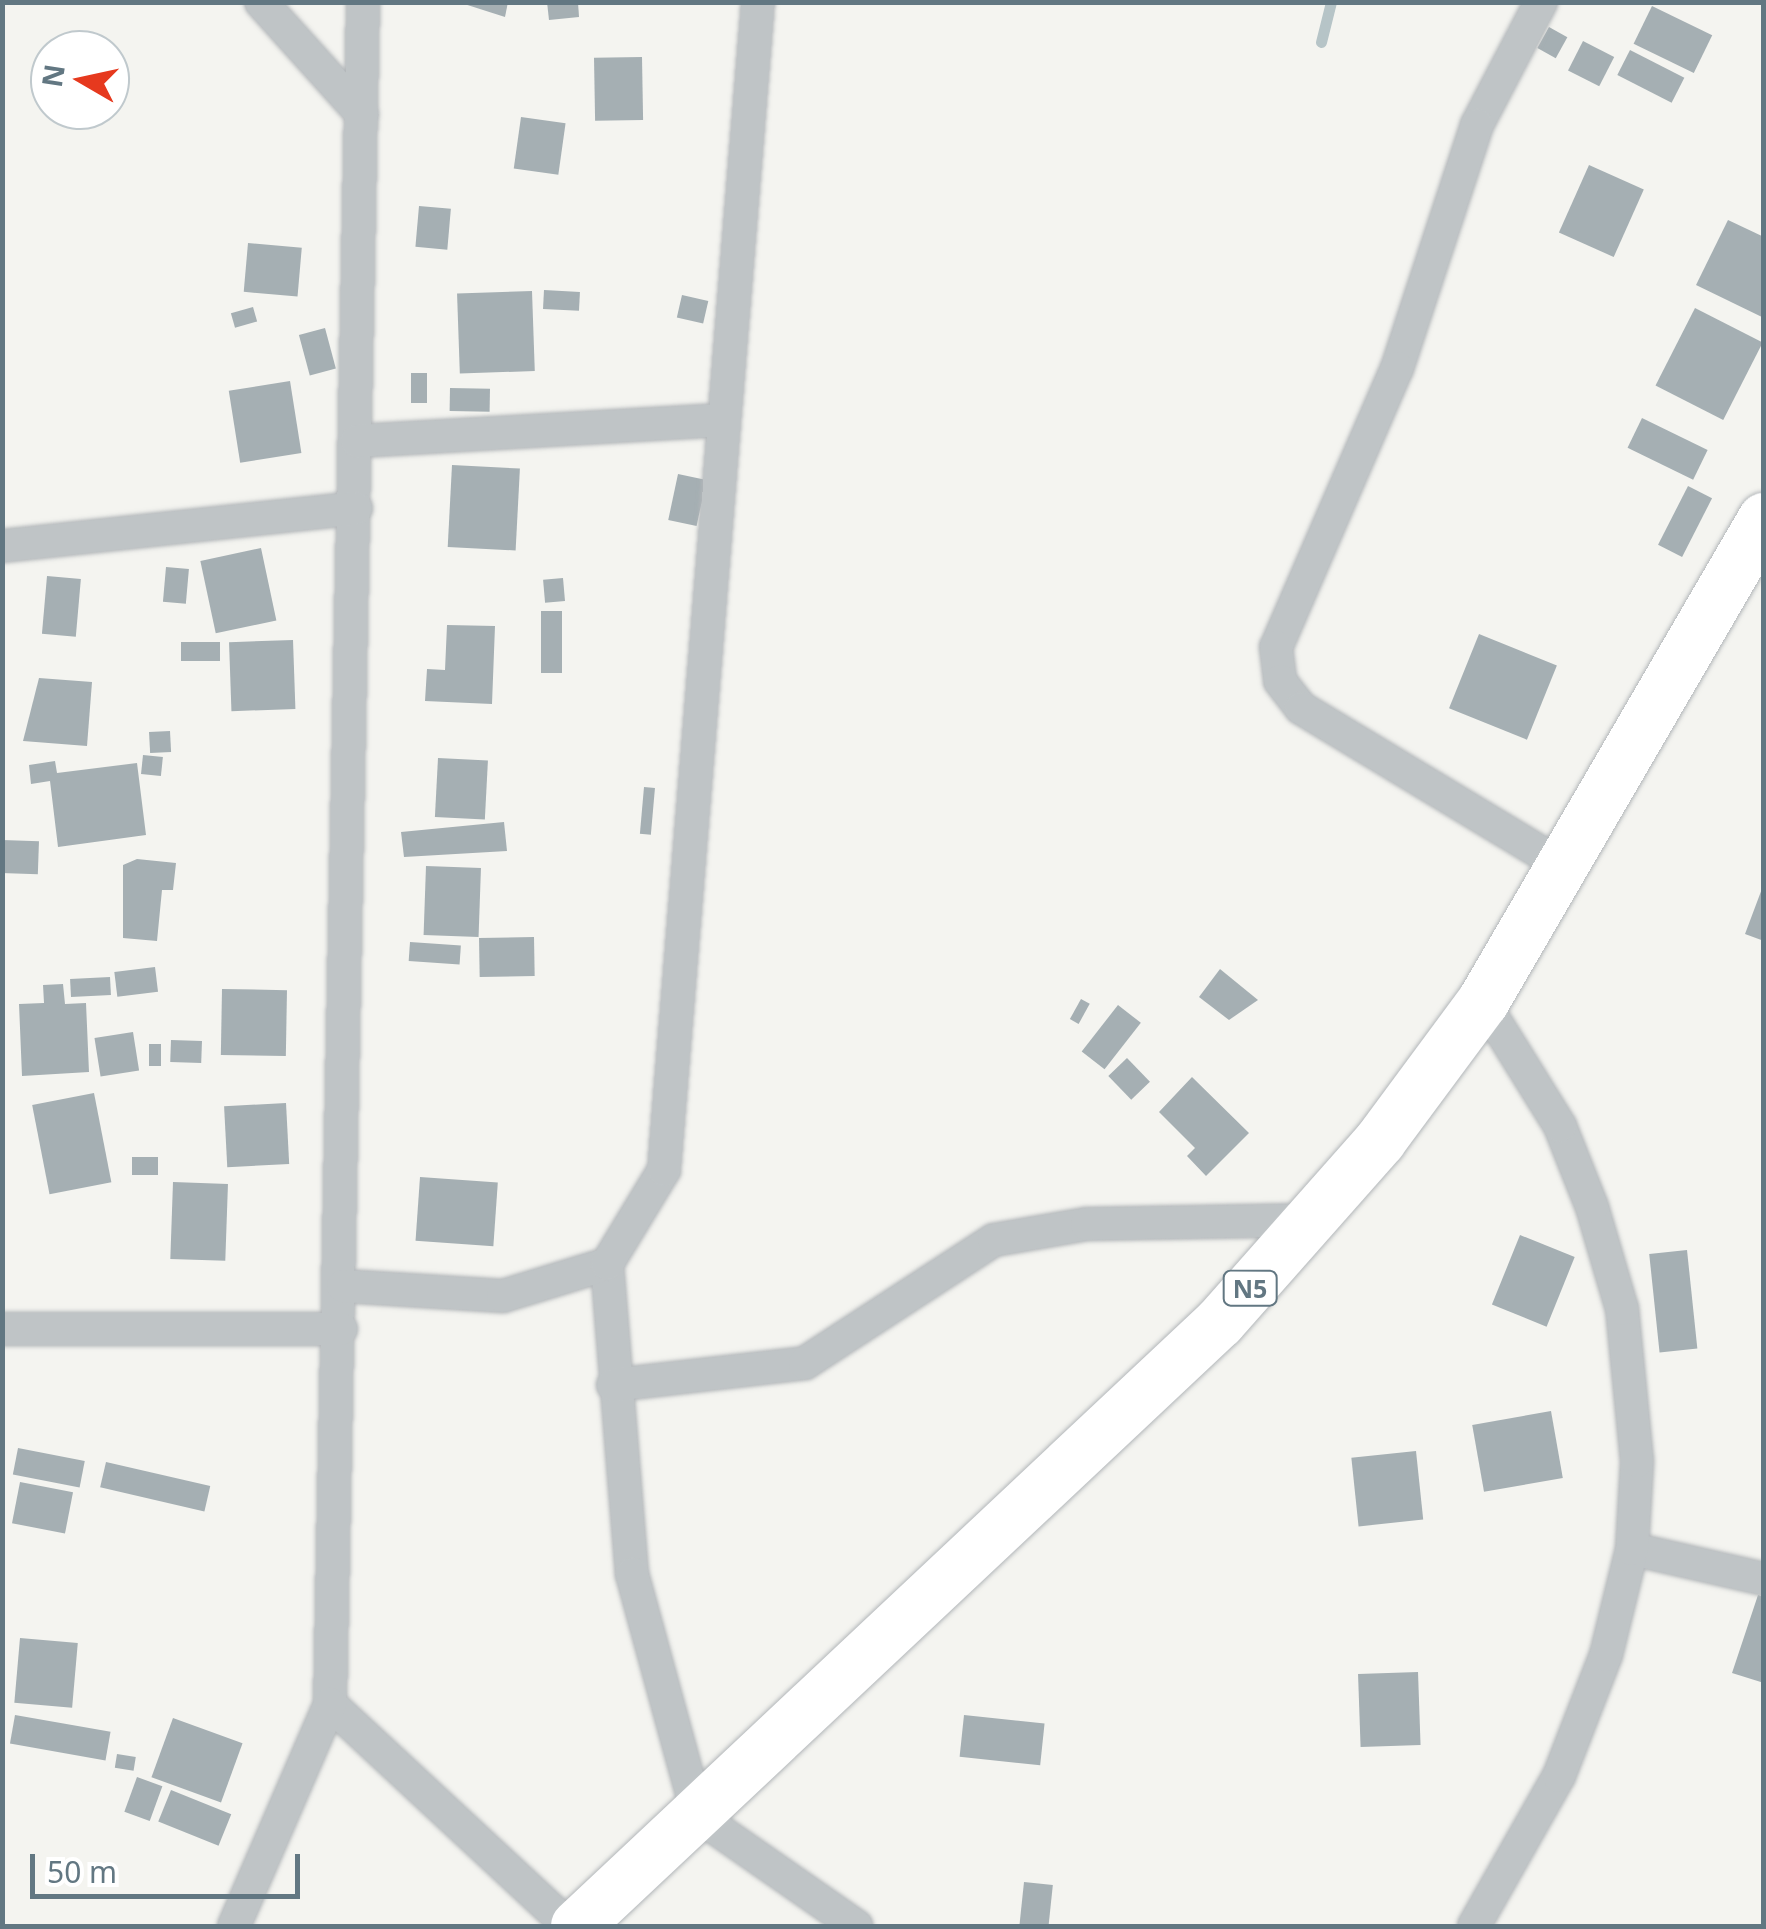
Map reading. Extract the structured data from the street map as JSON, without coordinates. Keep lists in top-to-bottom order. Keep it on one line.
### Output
{"streets":{"highway":["N5"]},"scale_bar":"50 m","north":"left"}
